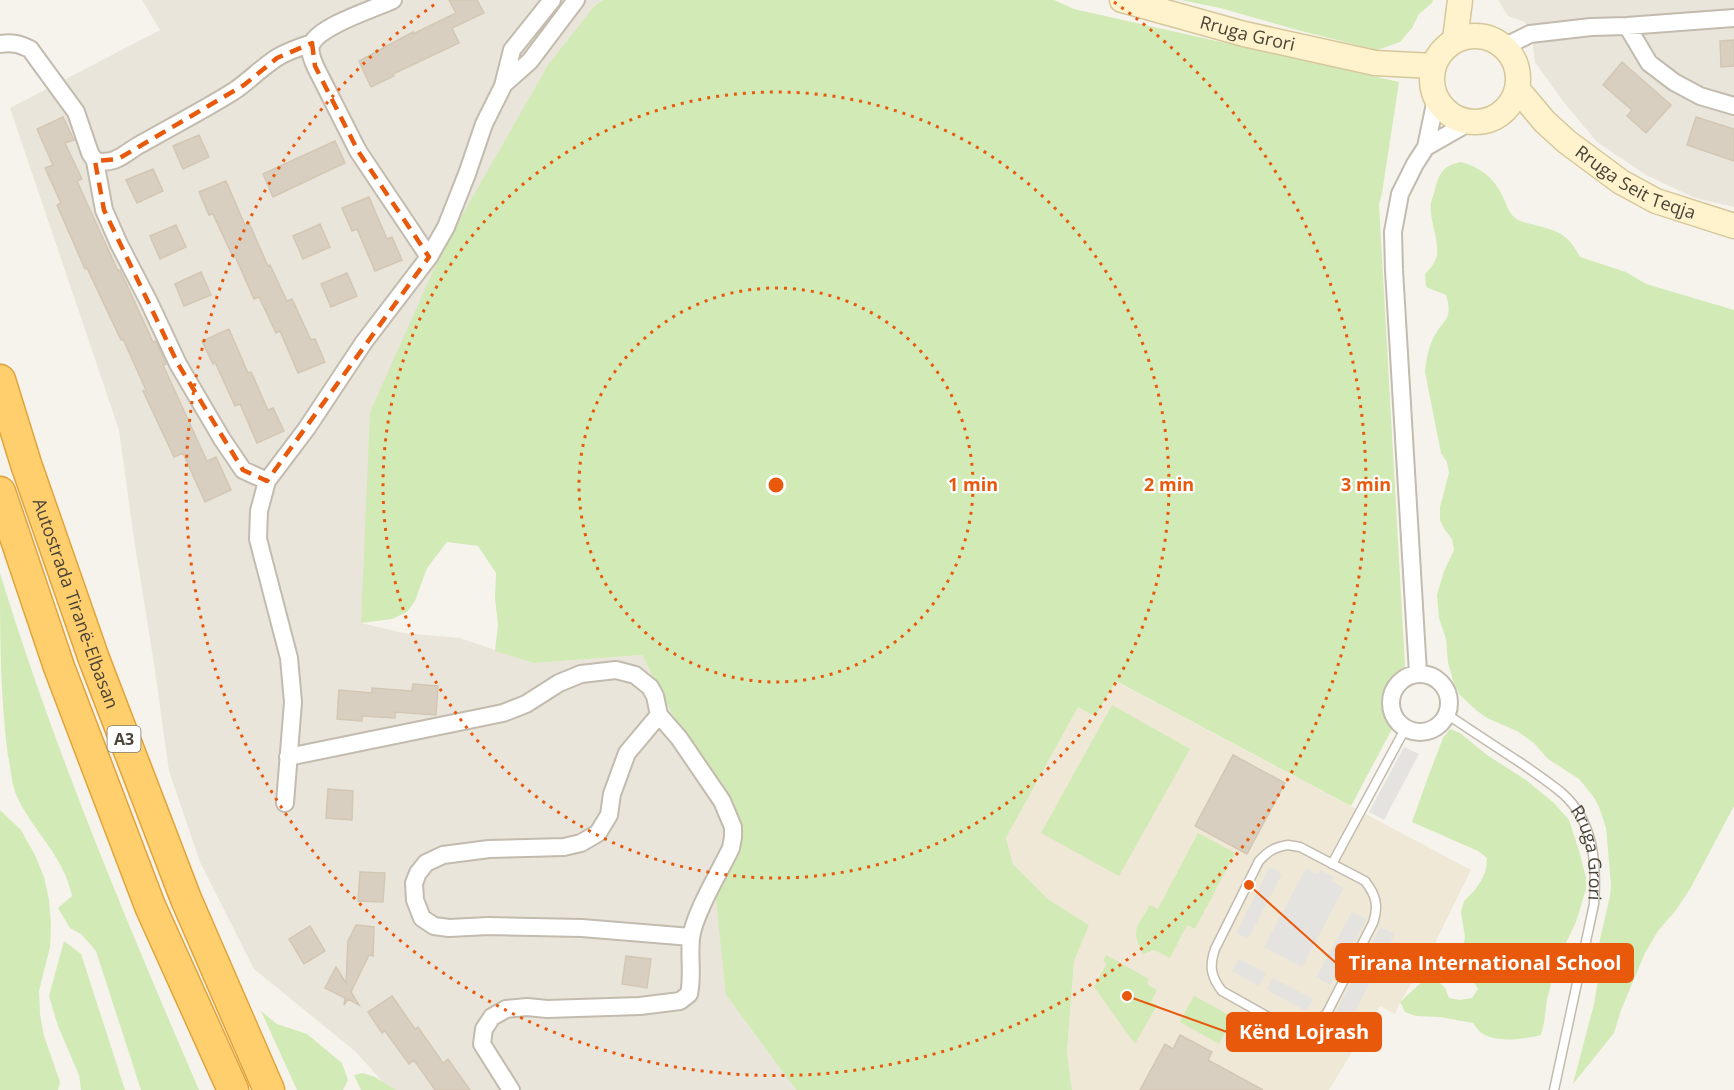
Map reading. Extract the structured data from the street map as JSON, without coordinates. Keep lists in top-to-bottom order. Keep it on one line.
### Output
{"streets":{"highway":["Autostrada Tiranë-Elbasan","A3"],"main road":["Rruga Grori","Rruga Seit Teqja"]},"crossings":[["Rruga Grori","Rruga Seit Teqja"]],"places":["Tirana International School","Kënd Lojrash"],"rings":["1 min","2 min","3 min"]}
